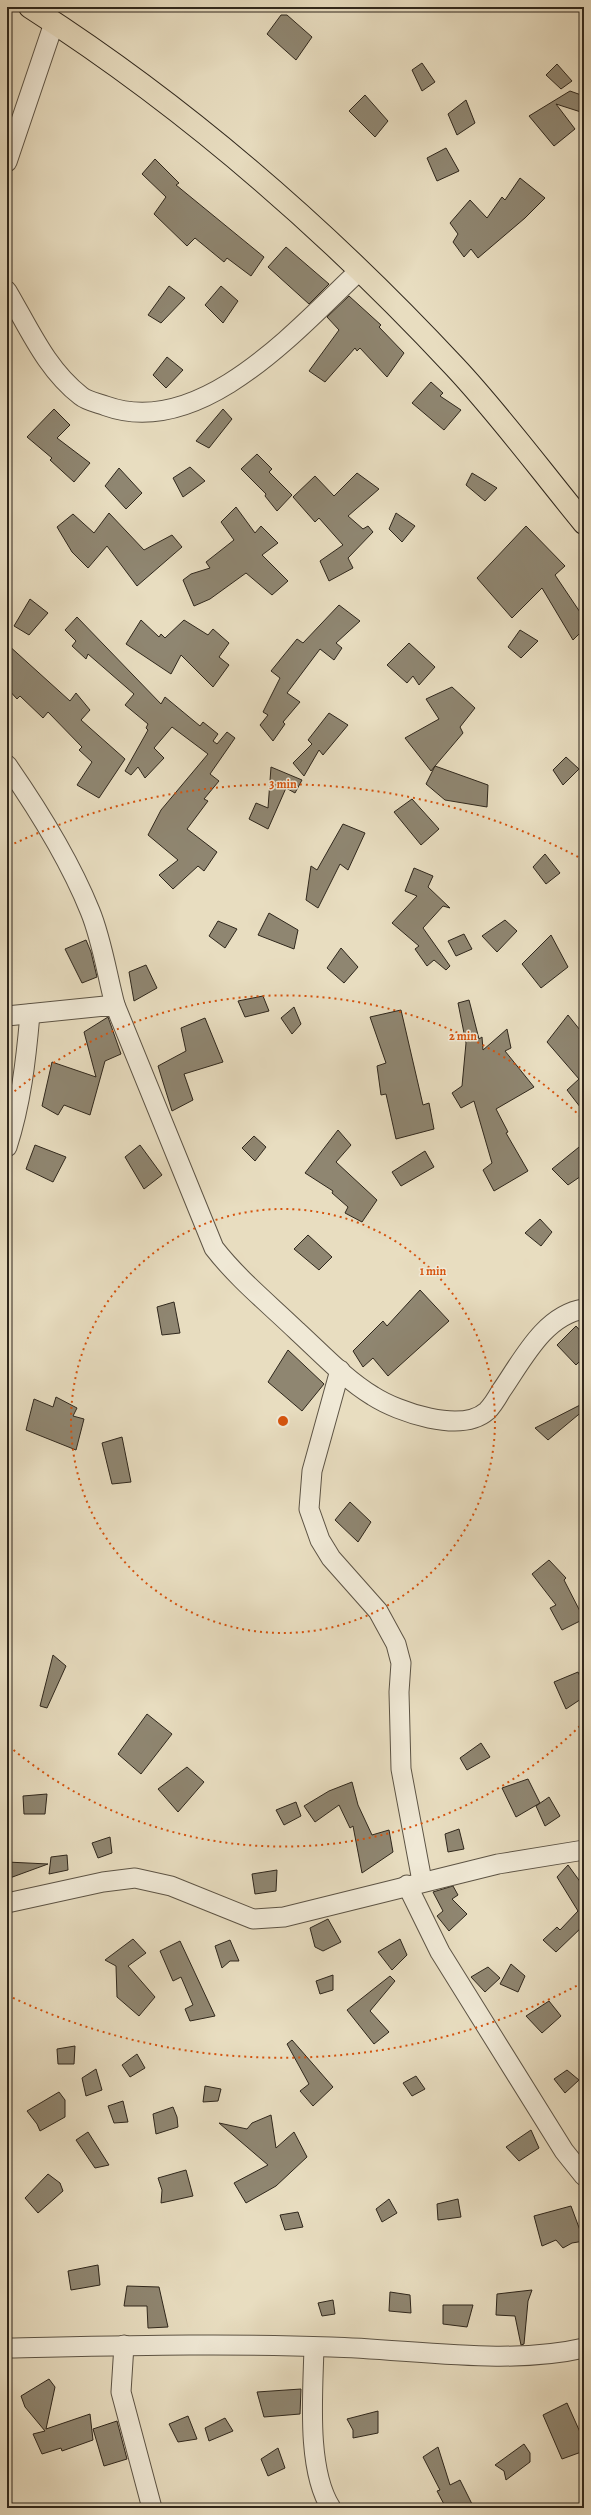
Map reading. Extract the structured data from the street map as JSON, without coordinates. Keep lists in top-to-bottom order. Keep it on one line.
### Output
{"rings":["3 min","2 min","1 min"]}
